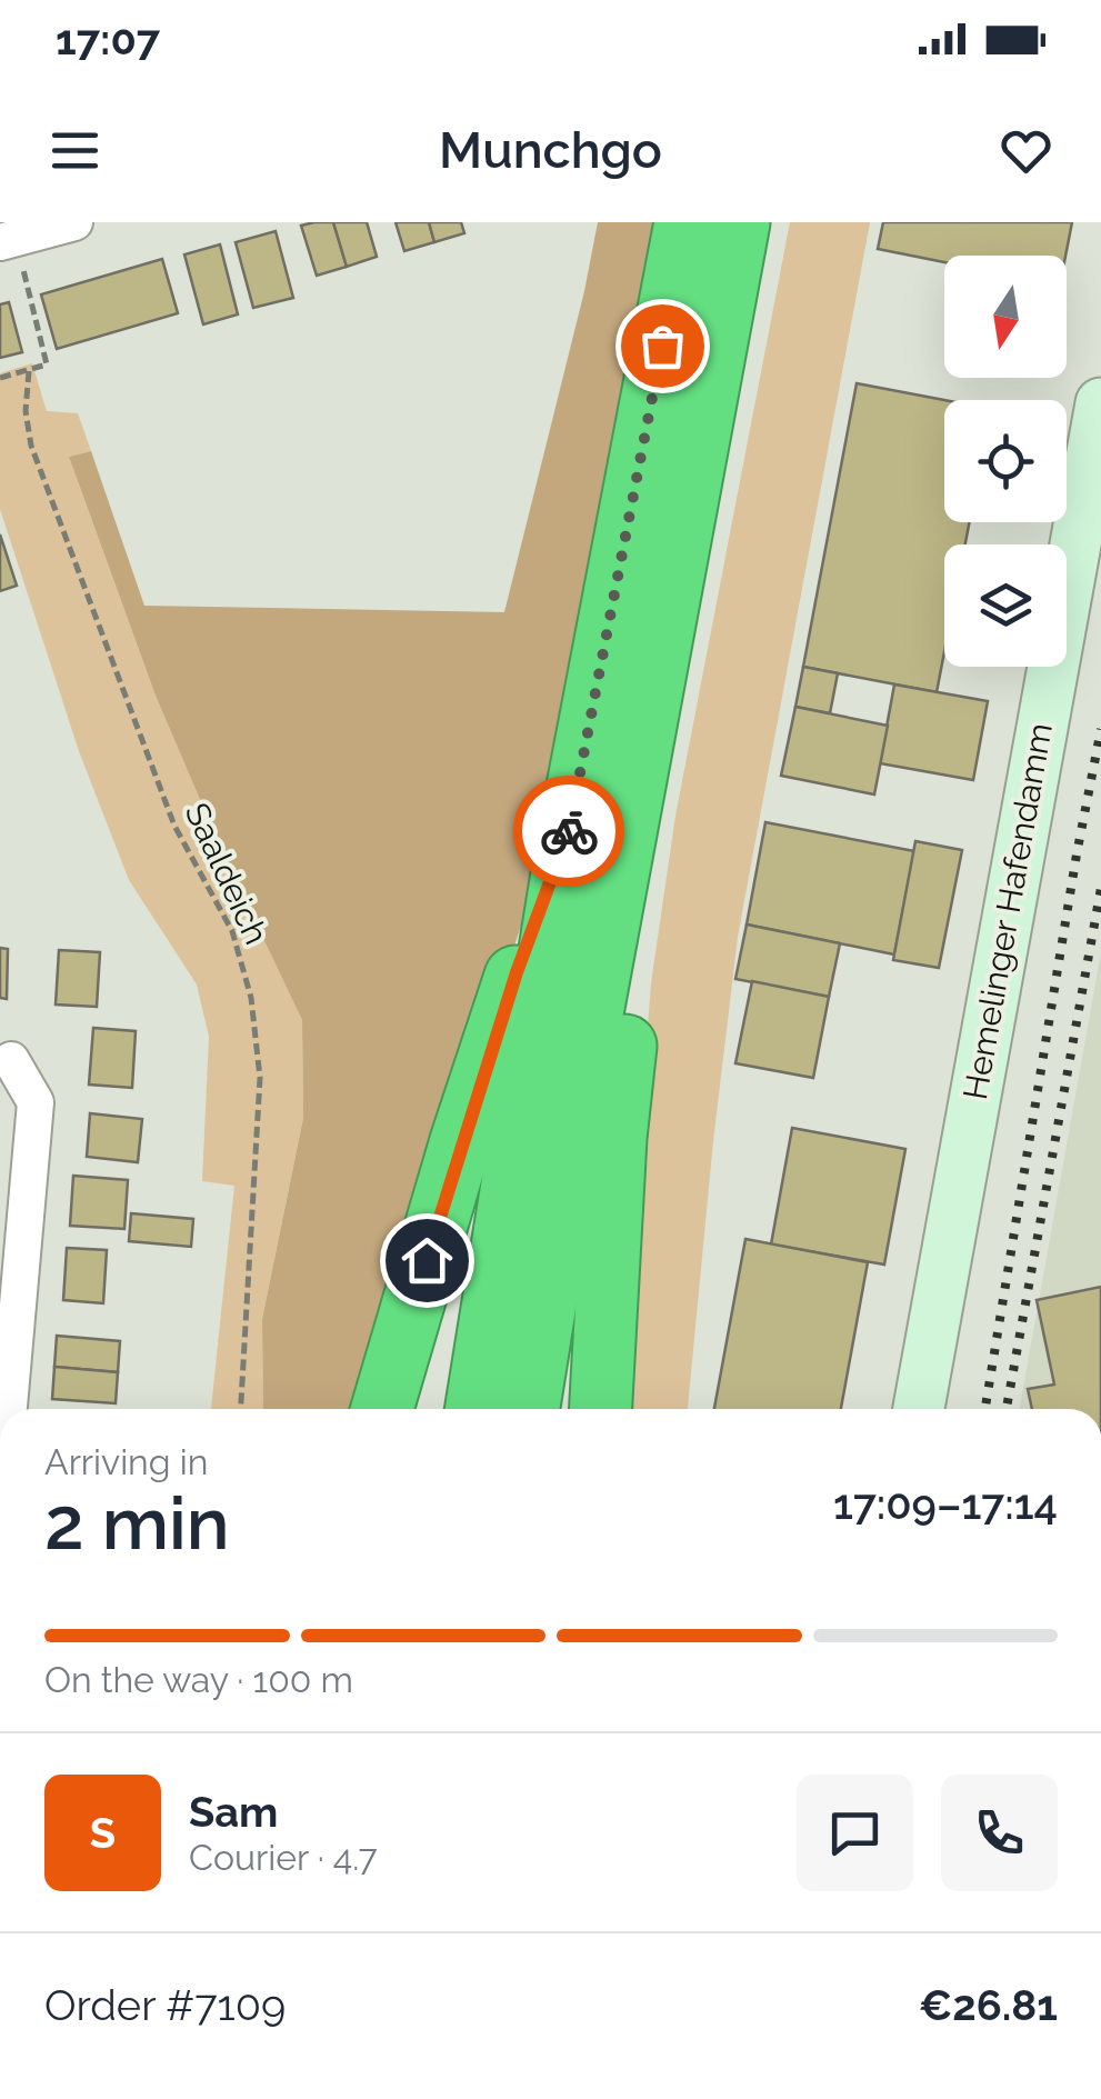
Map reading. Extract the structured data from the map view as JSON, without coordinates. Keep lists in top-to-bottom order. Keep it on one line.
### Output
{"streets":{"street":["Hemelinger Hafendamm"],"path":["Saaldeich"]},"north":"bottom","page":{"status":"17:07","header":"Munchgo","heading":["2 min","Arriving in","17:09–17:14"],"panel":["Sam","Courier · 4.7","Order #7109","€26.81"],"bar":"On the way · 100 m","round":"S"}}
